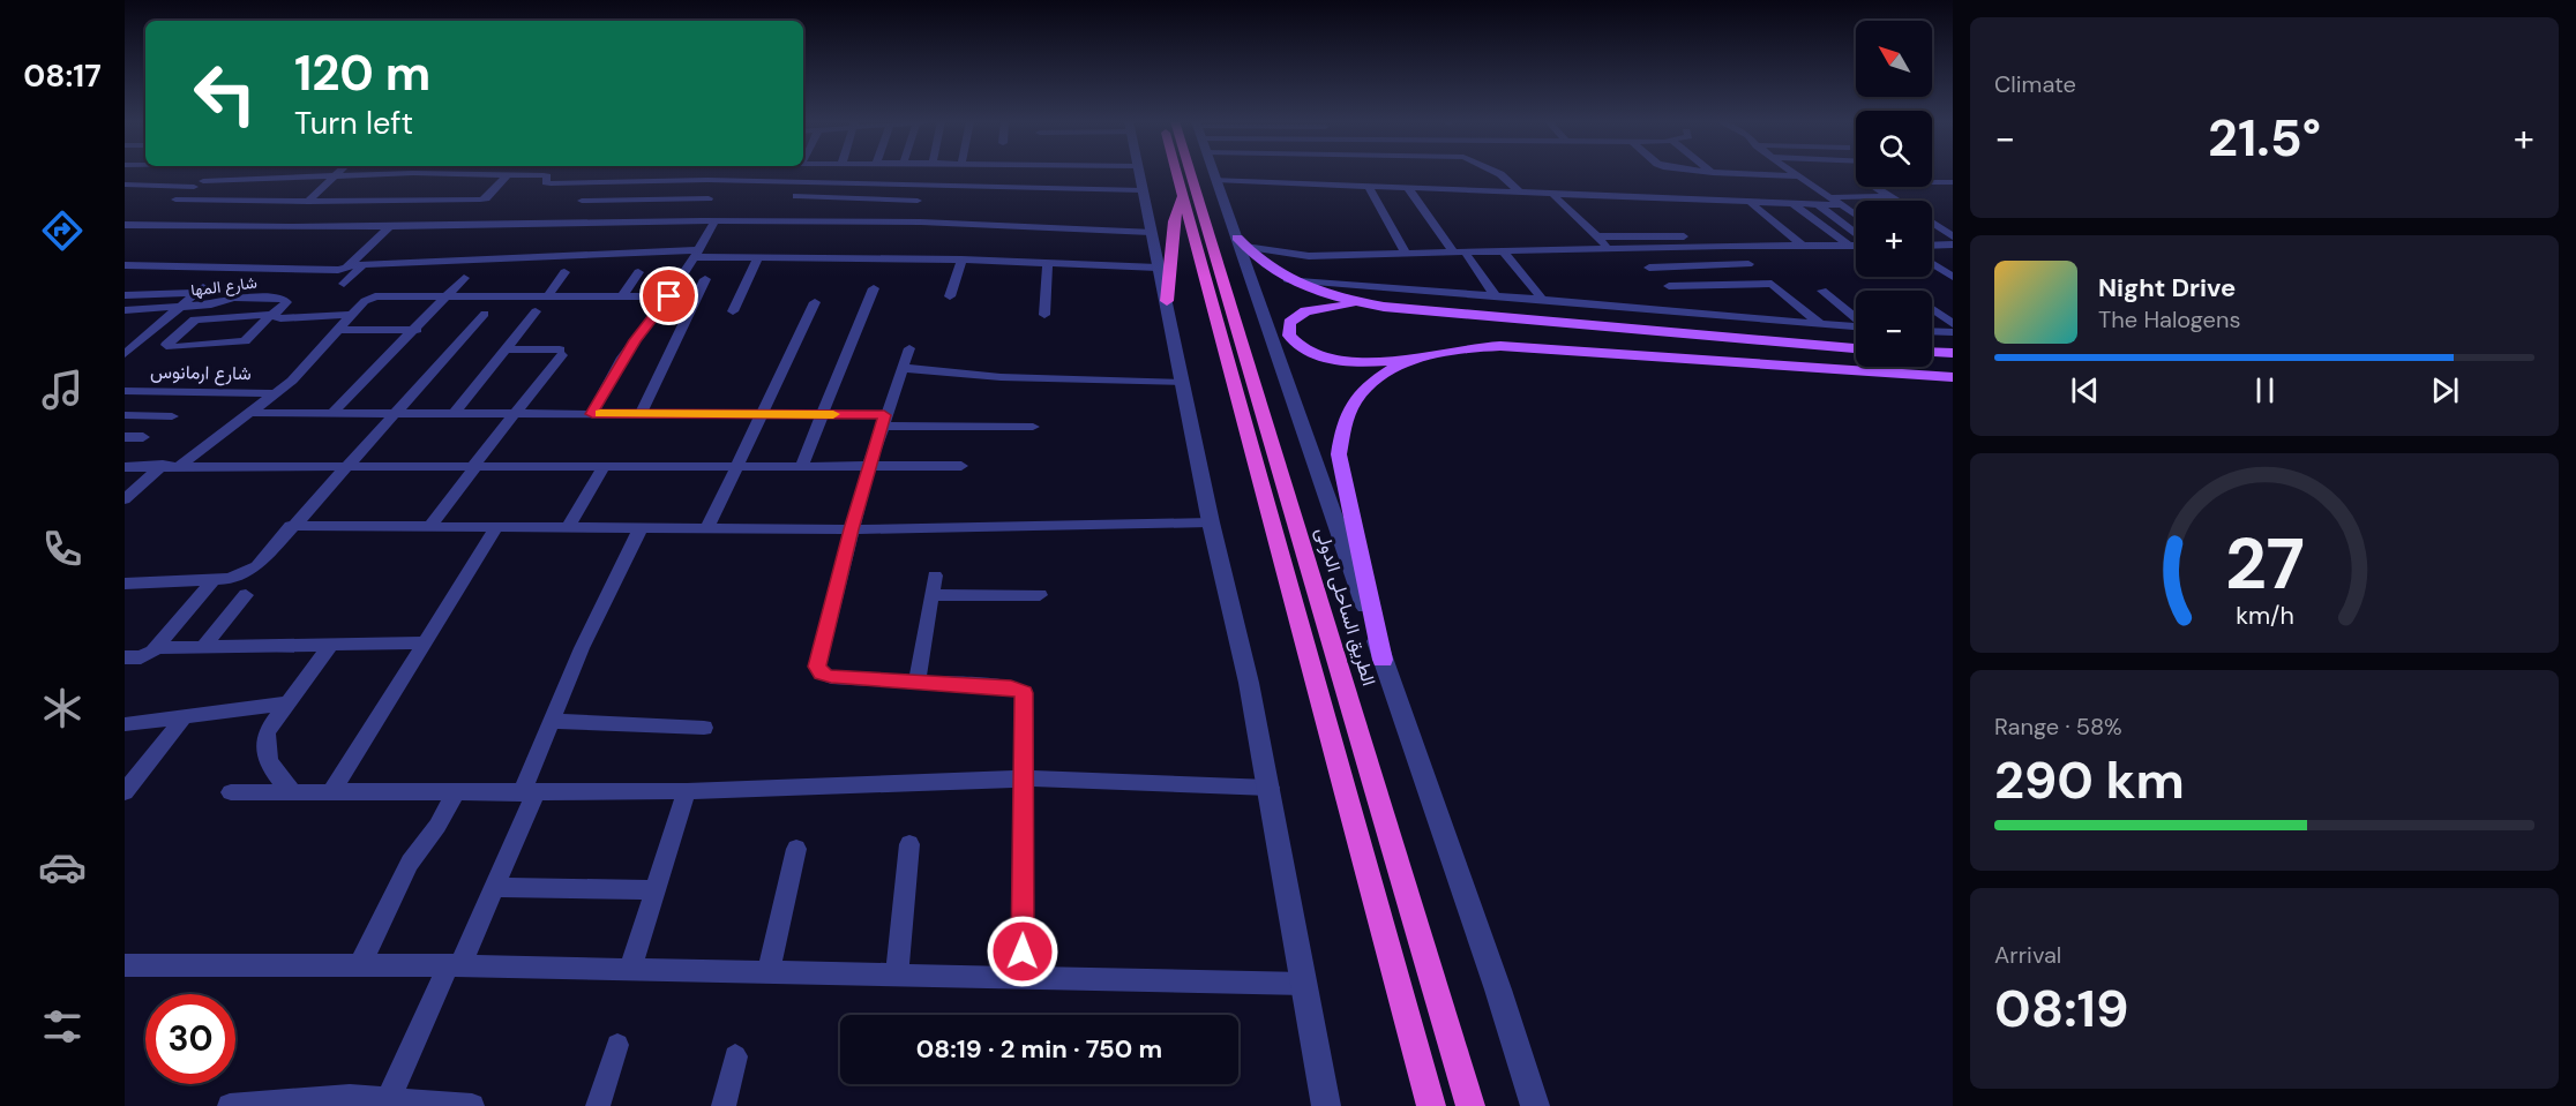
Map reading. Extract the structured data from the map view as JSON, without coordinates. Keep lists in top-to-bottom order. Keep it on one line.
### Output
{"streets":{"highway":["الطريق الساحلى الدولى"],"street":["شارع المها","شارع ارمانوس"]},"north":"top left","page":{"tabs":"08:17","tile":["Climate",["Range · 58%","290 km"],["Arrival","08:19"]],"map_buttons":["+","−"],"turn":["120 m","Turn left"],"heat":["−","21.5°","+"],"song":["Night Drive","The Halogens"],"limit":"30","trip":"08:19 · 2 min · 750 m","gauge":["27","km/h"]}}
